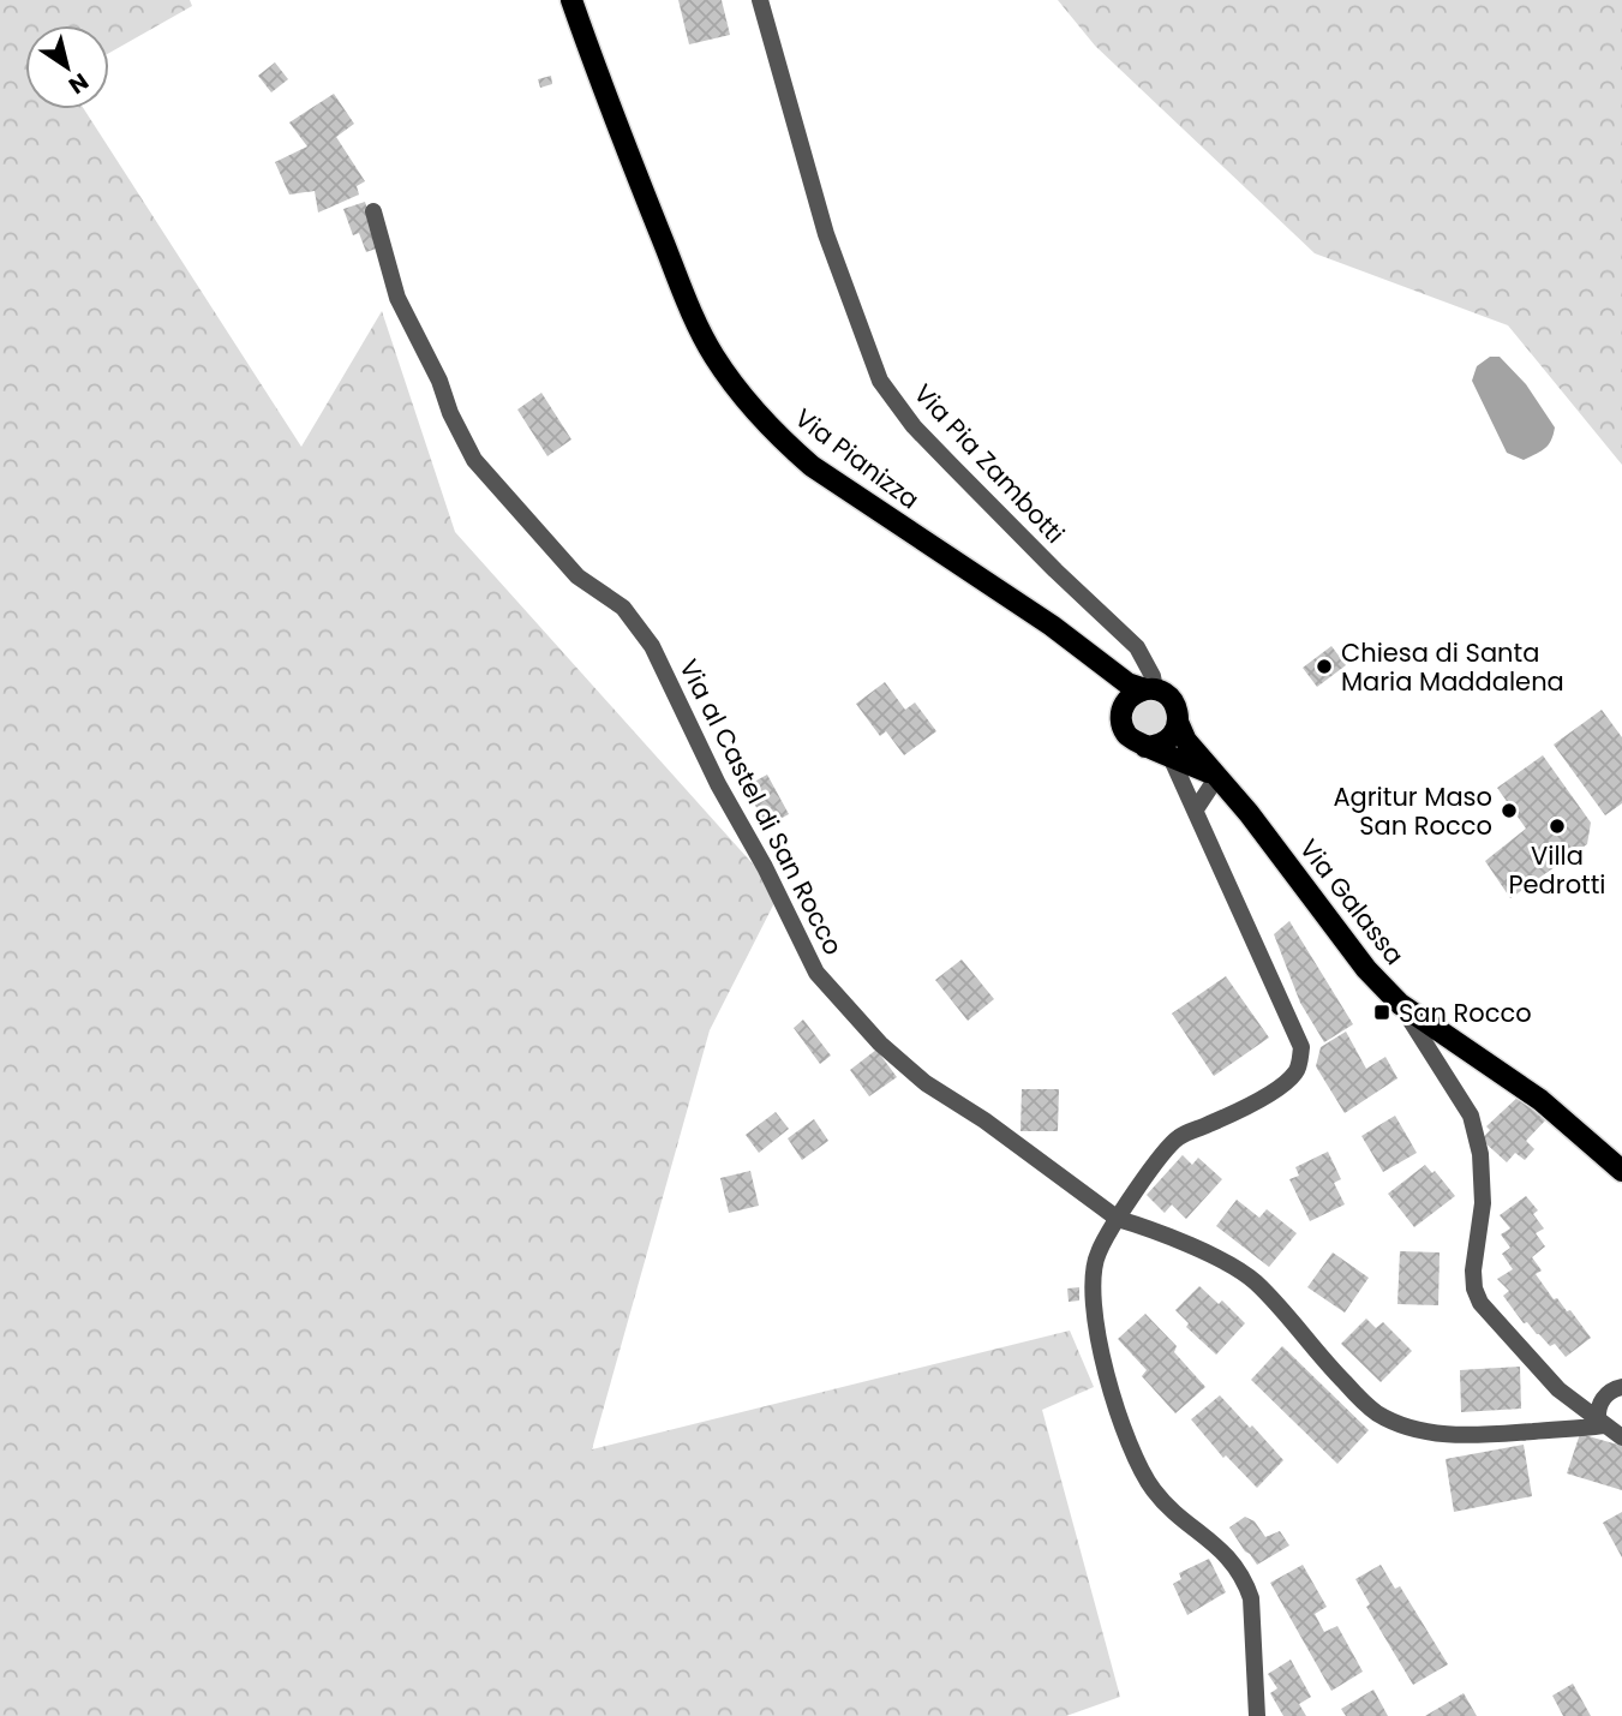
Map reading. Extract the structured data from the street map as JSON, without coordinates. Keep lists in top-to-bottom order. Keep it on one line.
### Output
{"streets":{"main road":["Via Pianizza","Via Galassa"],"street":["Via Pia Zambotti","Via al Castel di San Rocco"]},"crossings":[["Via Pianizza","Via Pia Zambotti"],["Via Pianizza","Via Galassa"],["Via Pia Zambotti","Via Galassa"]],"places":{"other":["Chiesa di Santa Maria Maddalena","Agritur Maso San Rocco","Villa Pedrotti"],"transit":["San Rocco"]},"north":"bottom right"}
